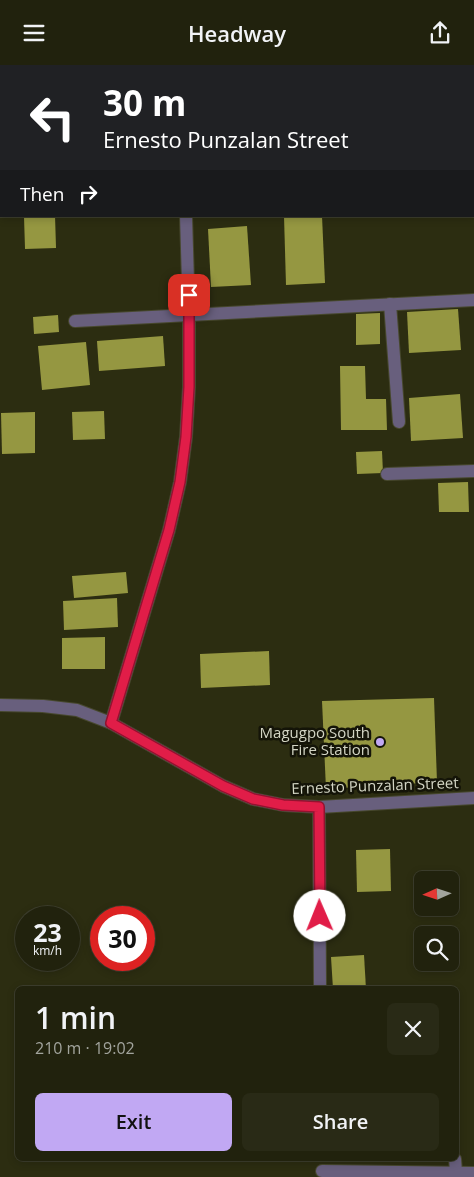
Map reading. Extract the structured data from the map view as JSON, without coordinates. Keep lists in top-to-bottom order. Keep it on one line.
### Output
{"streets":{"street":["Ernesto Punzalan Street"]},"places":["Magugpo South Fire Station"],"north":"left","page":{"header":"Headway","turn":["30 m","Ernesto Punzalan Street"],"then":"Then","speed":"23 km/h","limit":"30","heading":["1 min","210 m · 19:02"],"buttons":["Exit","Share"]}}
